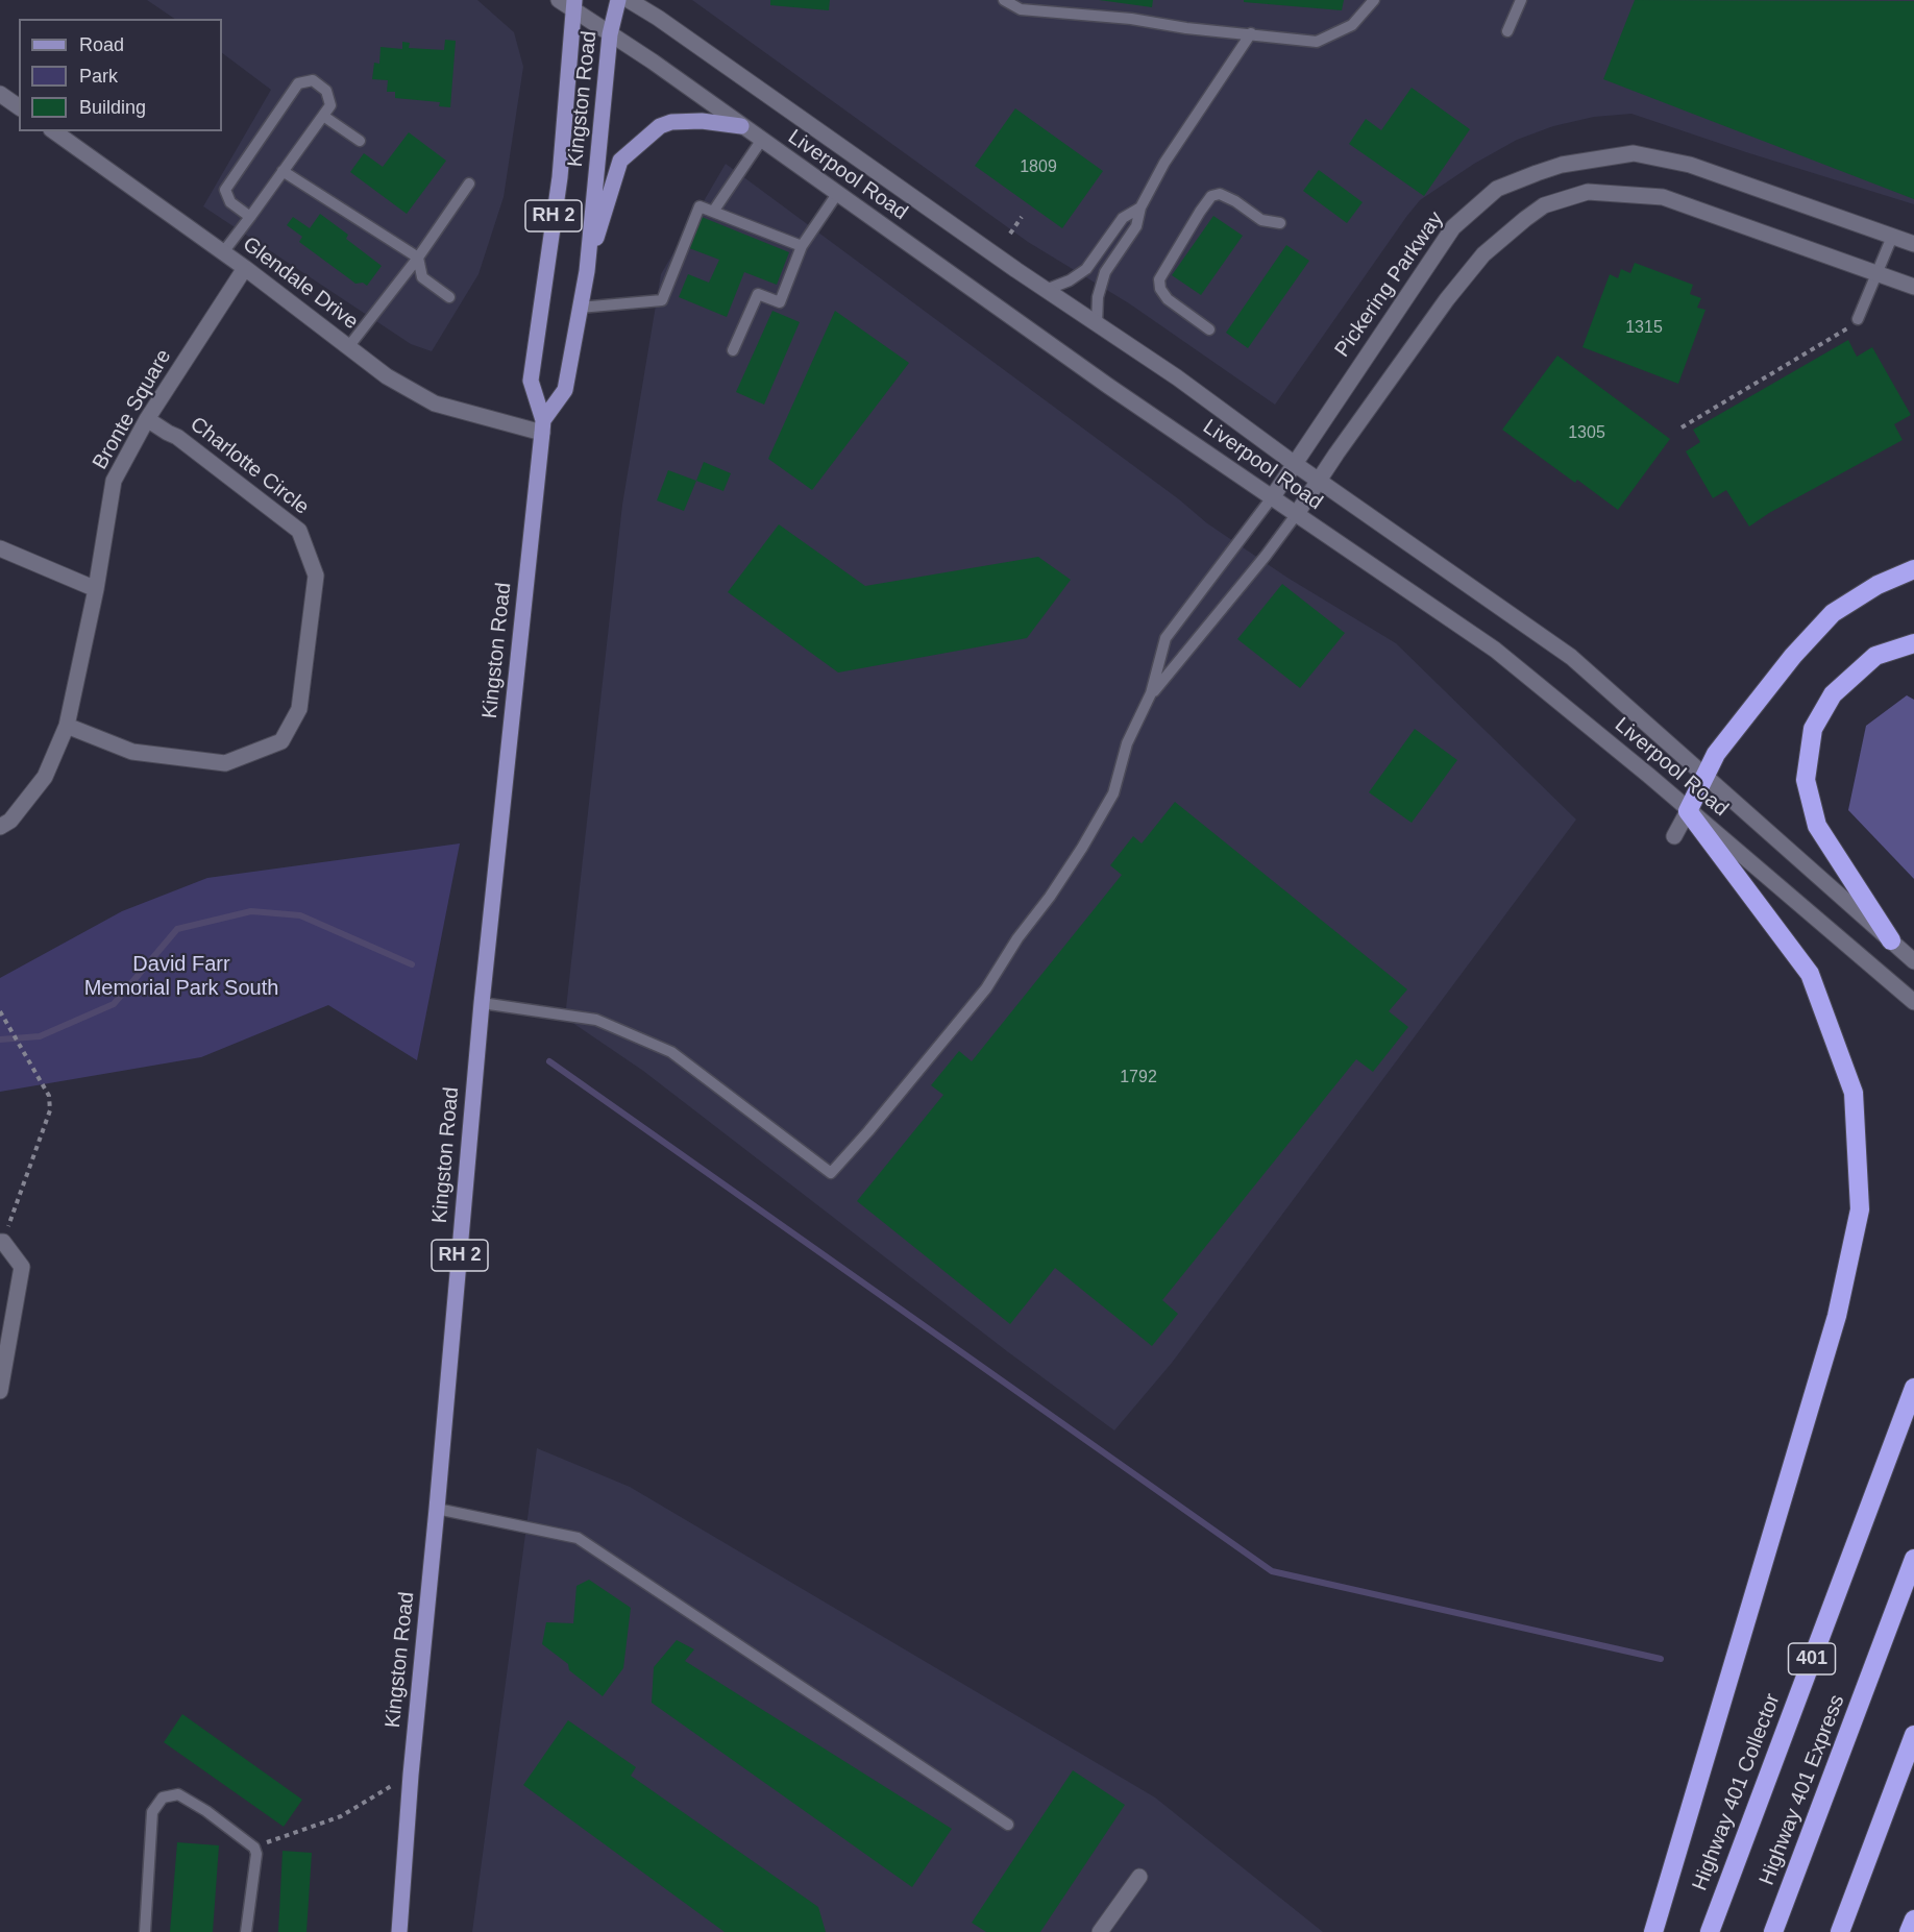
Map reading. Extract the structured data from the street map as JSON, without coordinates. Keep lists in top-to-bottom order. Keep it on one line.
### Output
{"streets":{"highway":["401","Highway 401 Express","Highway 401 Collector"],"main road":["Kingston Road","RH 2"],"street":["Liverpool Road","Glendale Drive","Pickering Parkway","Bronte Square","Charlotte Circle"]},"crossings":[["Kingston Road","Liverpool Road"],["Kingston Road","Glendale Drive"],["Liverpool Road","Pickering Parkway"],["Glendale Drive","Bronte Square"],["Bronte Square","Charlotte Circle"]],"parks":["David Farr Memorial Park South"],"house_numbers":["1809","1315","1305","1792"],"legend":["Road","Park","Building"]}
